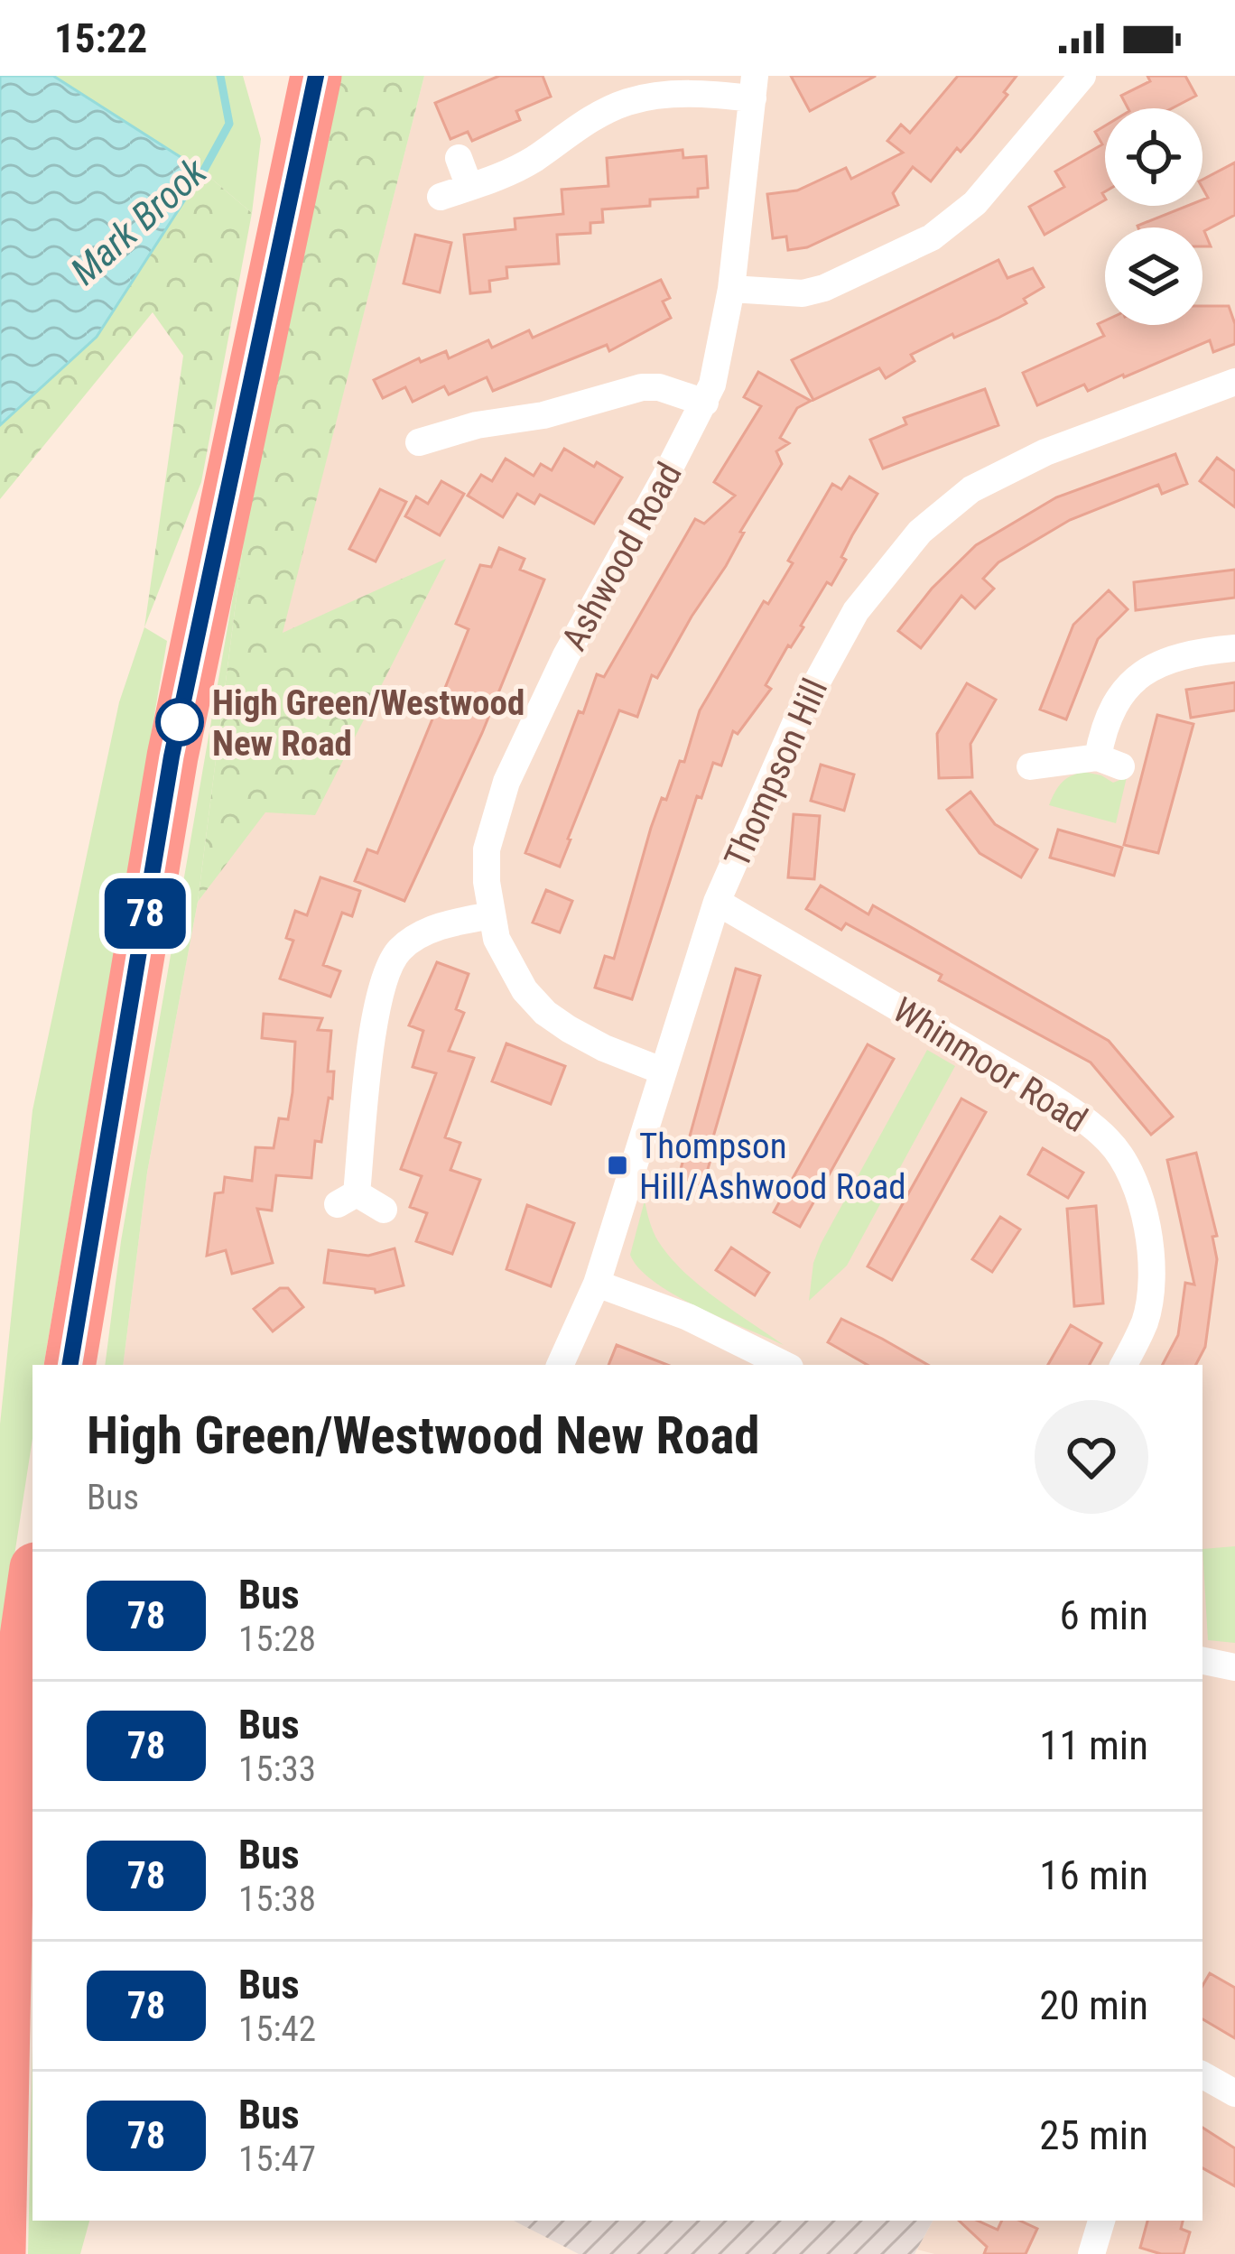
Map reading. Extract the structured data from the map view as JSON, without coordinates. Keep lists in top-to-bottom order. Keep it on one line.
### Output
{"streets":{"street":["Ashwood Road","Thompson Hill","Whinmoor Road"]},"crossings":[["Ashwood Road","Thompson Hill"],["Thompson Hill","Whinmoor Road"]],"water":["Mark Brook"],"places":{"other":["High Green/Westwood New Road"],"transit":["Thompson Hill/Ashwood Road"]},"lines":["bus line 78"],"page":{"status":"15:22","on_map":"78","heading":["High Green/Westwood New Road","Bus"],"list":[{"mark":"78","name":"Bus","note":"15:28","value":"6 min"},{"mark":"78","name":"Bus","note":"15:33","value":"11 min"},{"mark":"78","name":"Bus","note":"15:38","value":"16 min"},{"mark":"78","name":"Bus","note":"15:42","value":"20 min"},{"mark":"78","name":"Bus","note":"15:47","value":"25 min"}]}}
